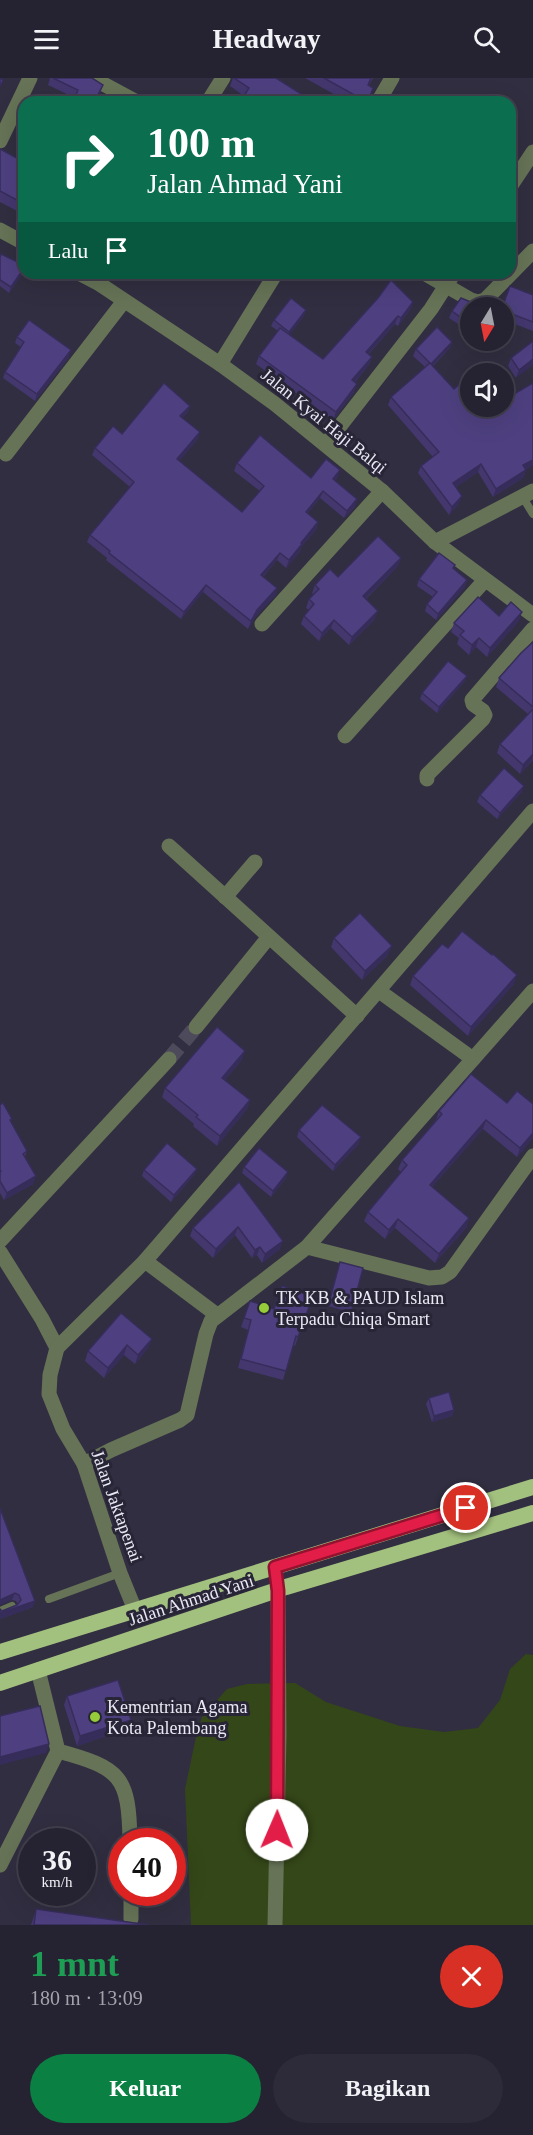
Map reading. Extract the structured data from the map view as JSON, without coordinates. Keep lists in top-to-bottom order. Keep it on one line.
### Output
{"streets":{"highway":["Jalan Ahmad Yani"],"street":["Jalan Kyai Haji Balqi","Jalan Jaktapenai"]},"crossings":[["Jalan Jaktapenai","Jalan Ahmad Yani"]],"places":["TK KB & PAUD Islam Terpadu Chiqa Smart","Kementrian Agama Kota Palembang"],"north":"bottom","page":{"header":"Headway","turn":["100 m","Jalan Ahmad Yani"],"then":"Lalu","speed":"36 km/h","limit":"40","heading":["1 mnt","180 m · 13:09"],"buttons":["Keluar","Bagikan"]}}
